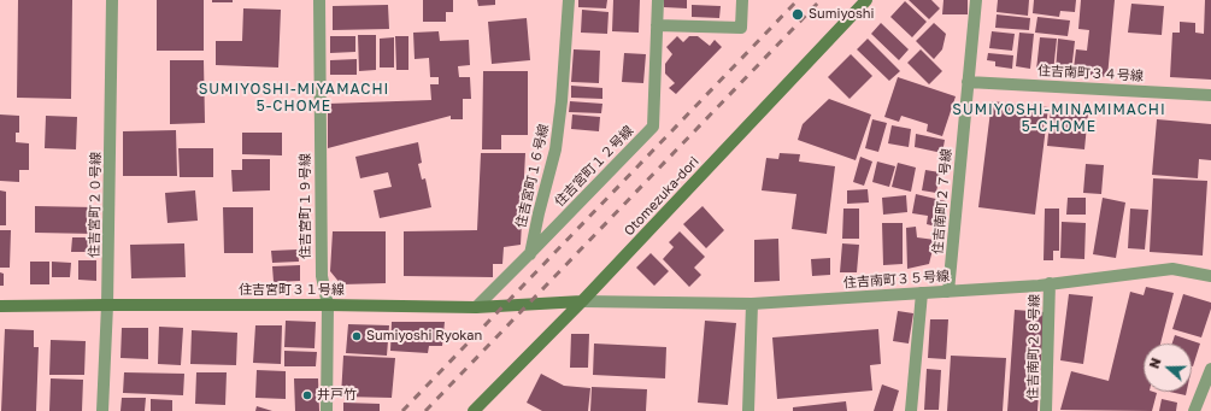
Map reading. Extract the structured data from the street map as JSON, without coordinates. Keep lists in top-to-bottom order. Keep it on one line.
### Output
{"streets":{"street":["住吉南町３４号線","住吉宮町１２号線","住吉宮町１６号線","Otomezuka-dori","住吉南町２７号線","住吉宮町２０号線","住吉宮町１９号線","住吉南町３５号線","住吉宮町３１号線","住吉南町２８号線"]},"crossings":[["住吉南町３４号線","住吉南町２７号線"],["住吉宮町１２号線","住吉宮町１６号線"],["Otomezuka-dori","住吉南町３５号線"],["Otomezuka-dori","住吉宮町３１号線"],["住吉南町２７号線","住吉南町３５号線"],["住吉宮町２０号線","住吉宮町３１号線"],["住吉宮町１９号線","住吉宮町３１号線"],["住吉南町３５号線","住吉宮町３１号線"],["住吉南町３５号線","住吉南町２８号線"]],"districts":["SUMIYOSHI-MIYAMACHI 5-CHOME","SUMIYOSHI-MINAMIMACHI 5-CHOME"],"places":["Sumiyoshi","Sumiyoshi Ryokan","井戸竹"],"north":"left"}
